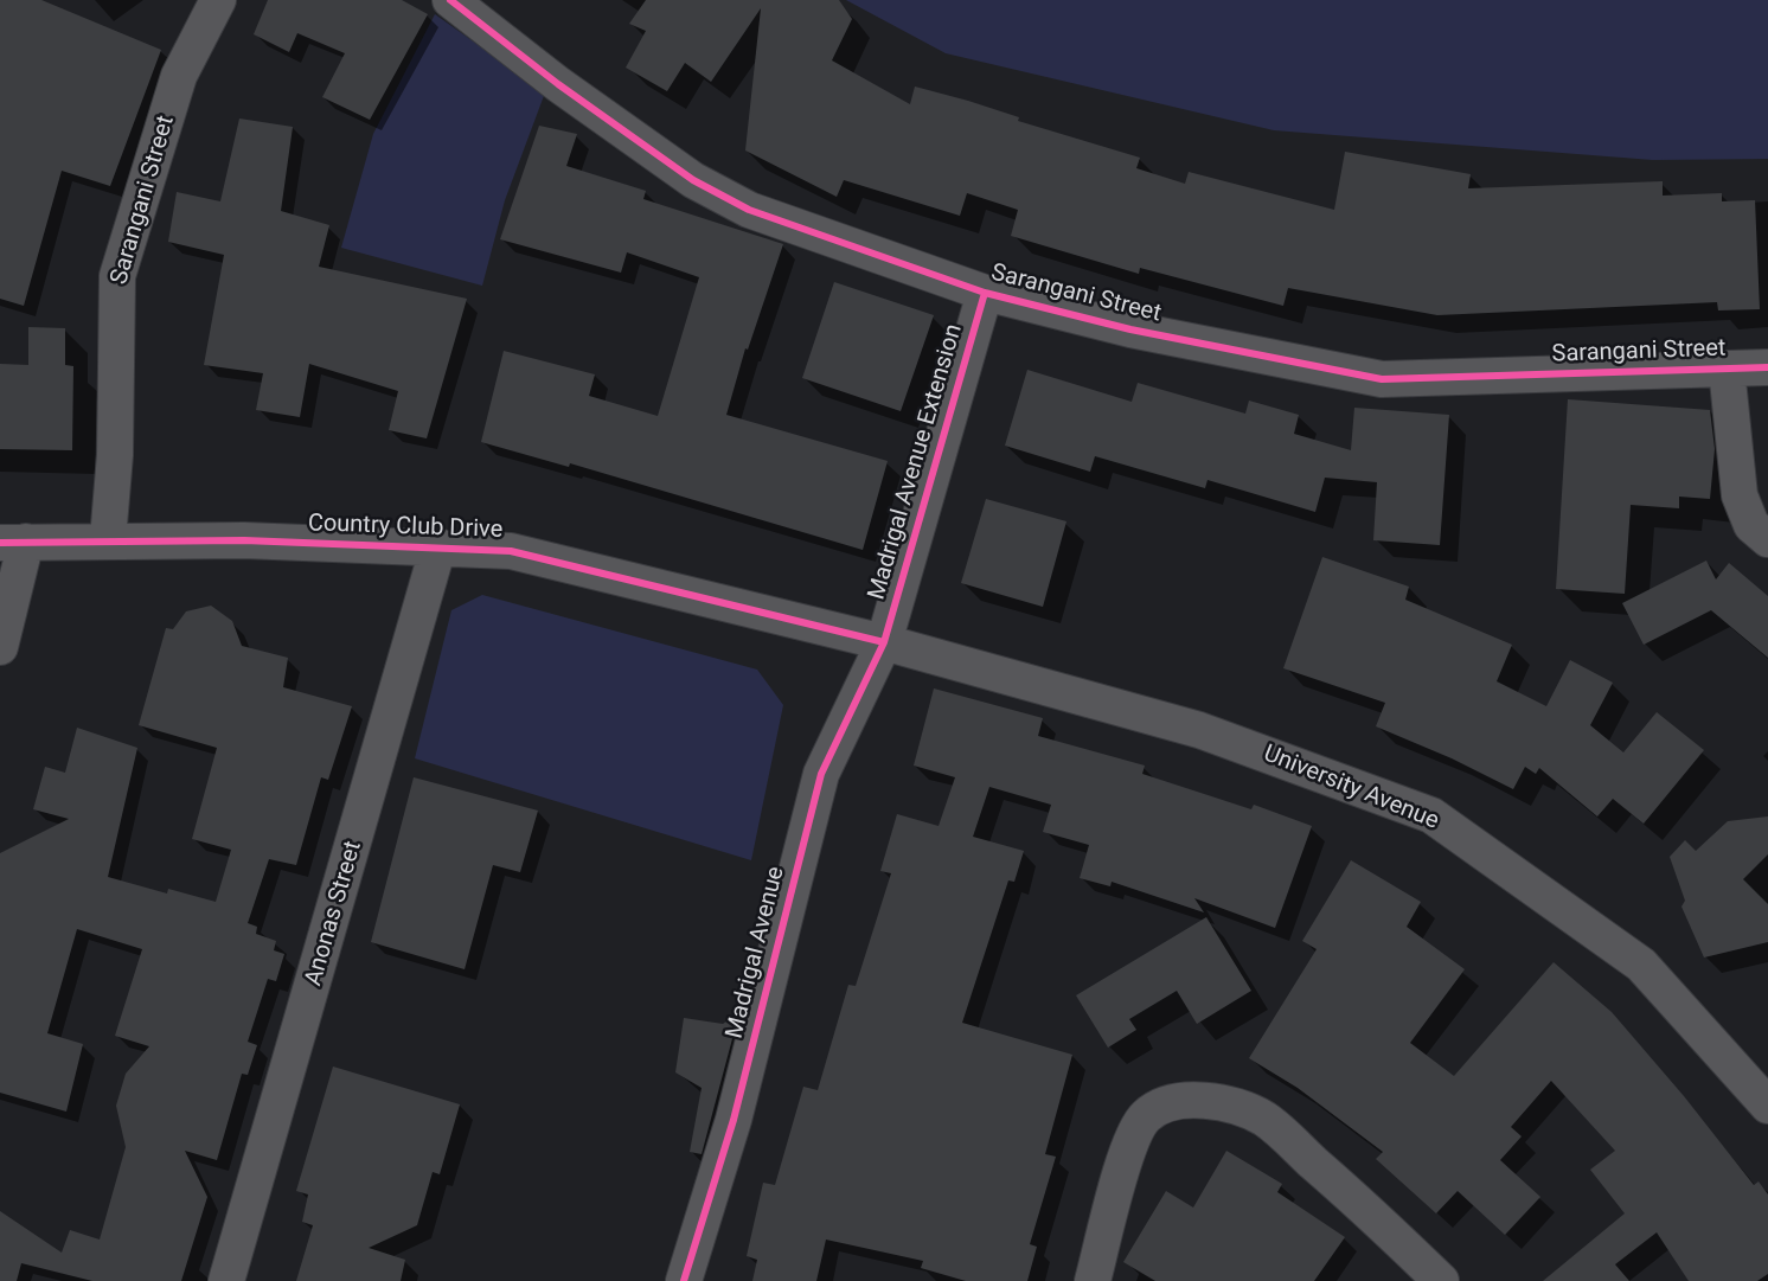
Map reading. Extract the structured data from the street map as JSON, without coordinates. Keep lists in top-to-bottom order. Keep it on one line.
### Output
{"streets":{"street":["Sarangani Street","Madrigal Avenue Extension","Country Club Drive","University Avenue","Anonas Street","Madrigal Avenue"]},"crossings":[["Sarangani Street","Madrigal Avenue Extension"],["Sarangani Street","Country Club Drive"],["Madrigal Avenue Extension","Country Club Drive"],["Madrigal Avenue Extension","University Avenue"],["Madrigal Avenue Extension","Madrigal Avenue"],["Country Club Drive","University Avenue"],["Country Club Drive","Anonas Street"],["Country Club Drive","Madrigal Avenue"],["University Avenue","Madrigal Avenue"]]}
